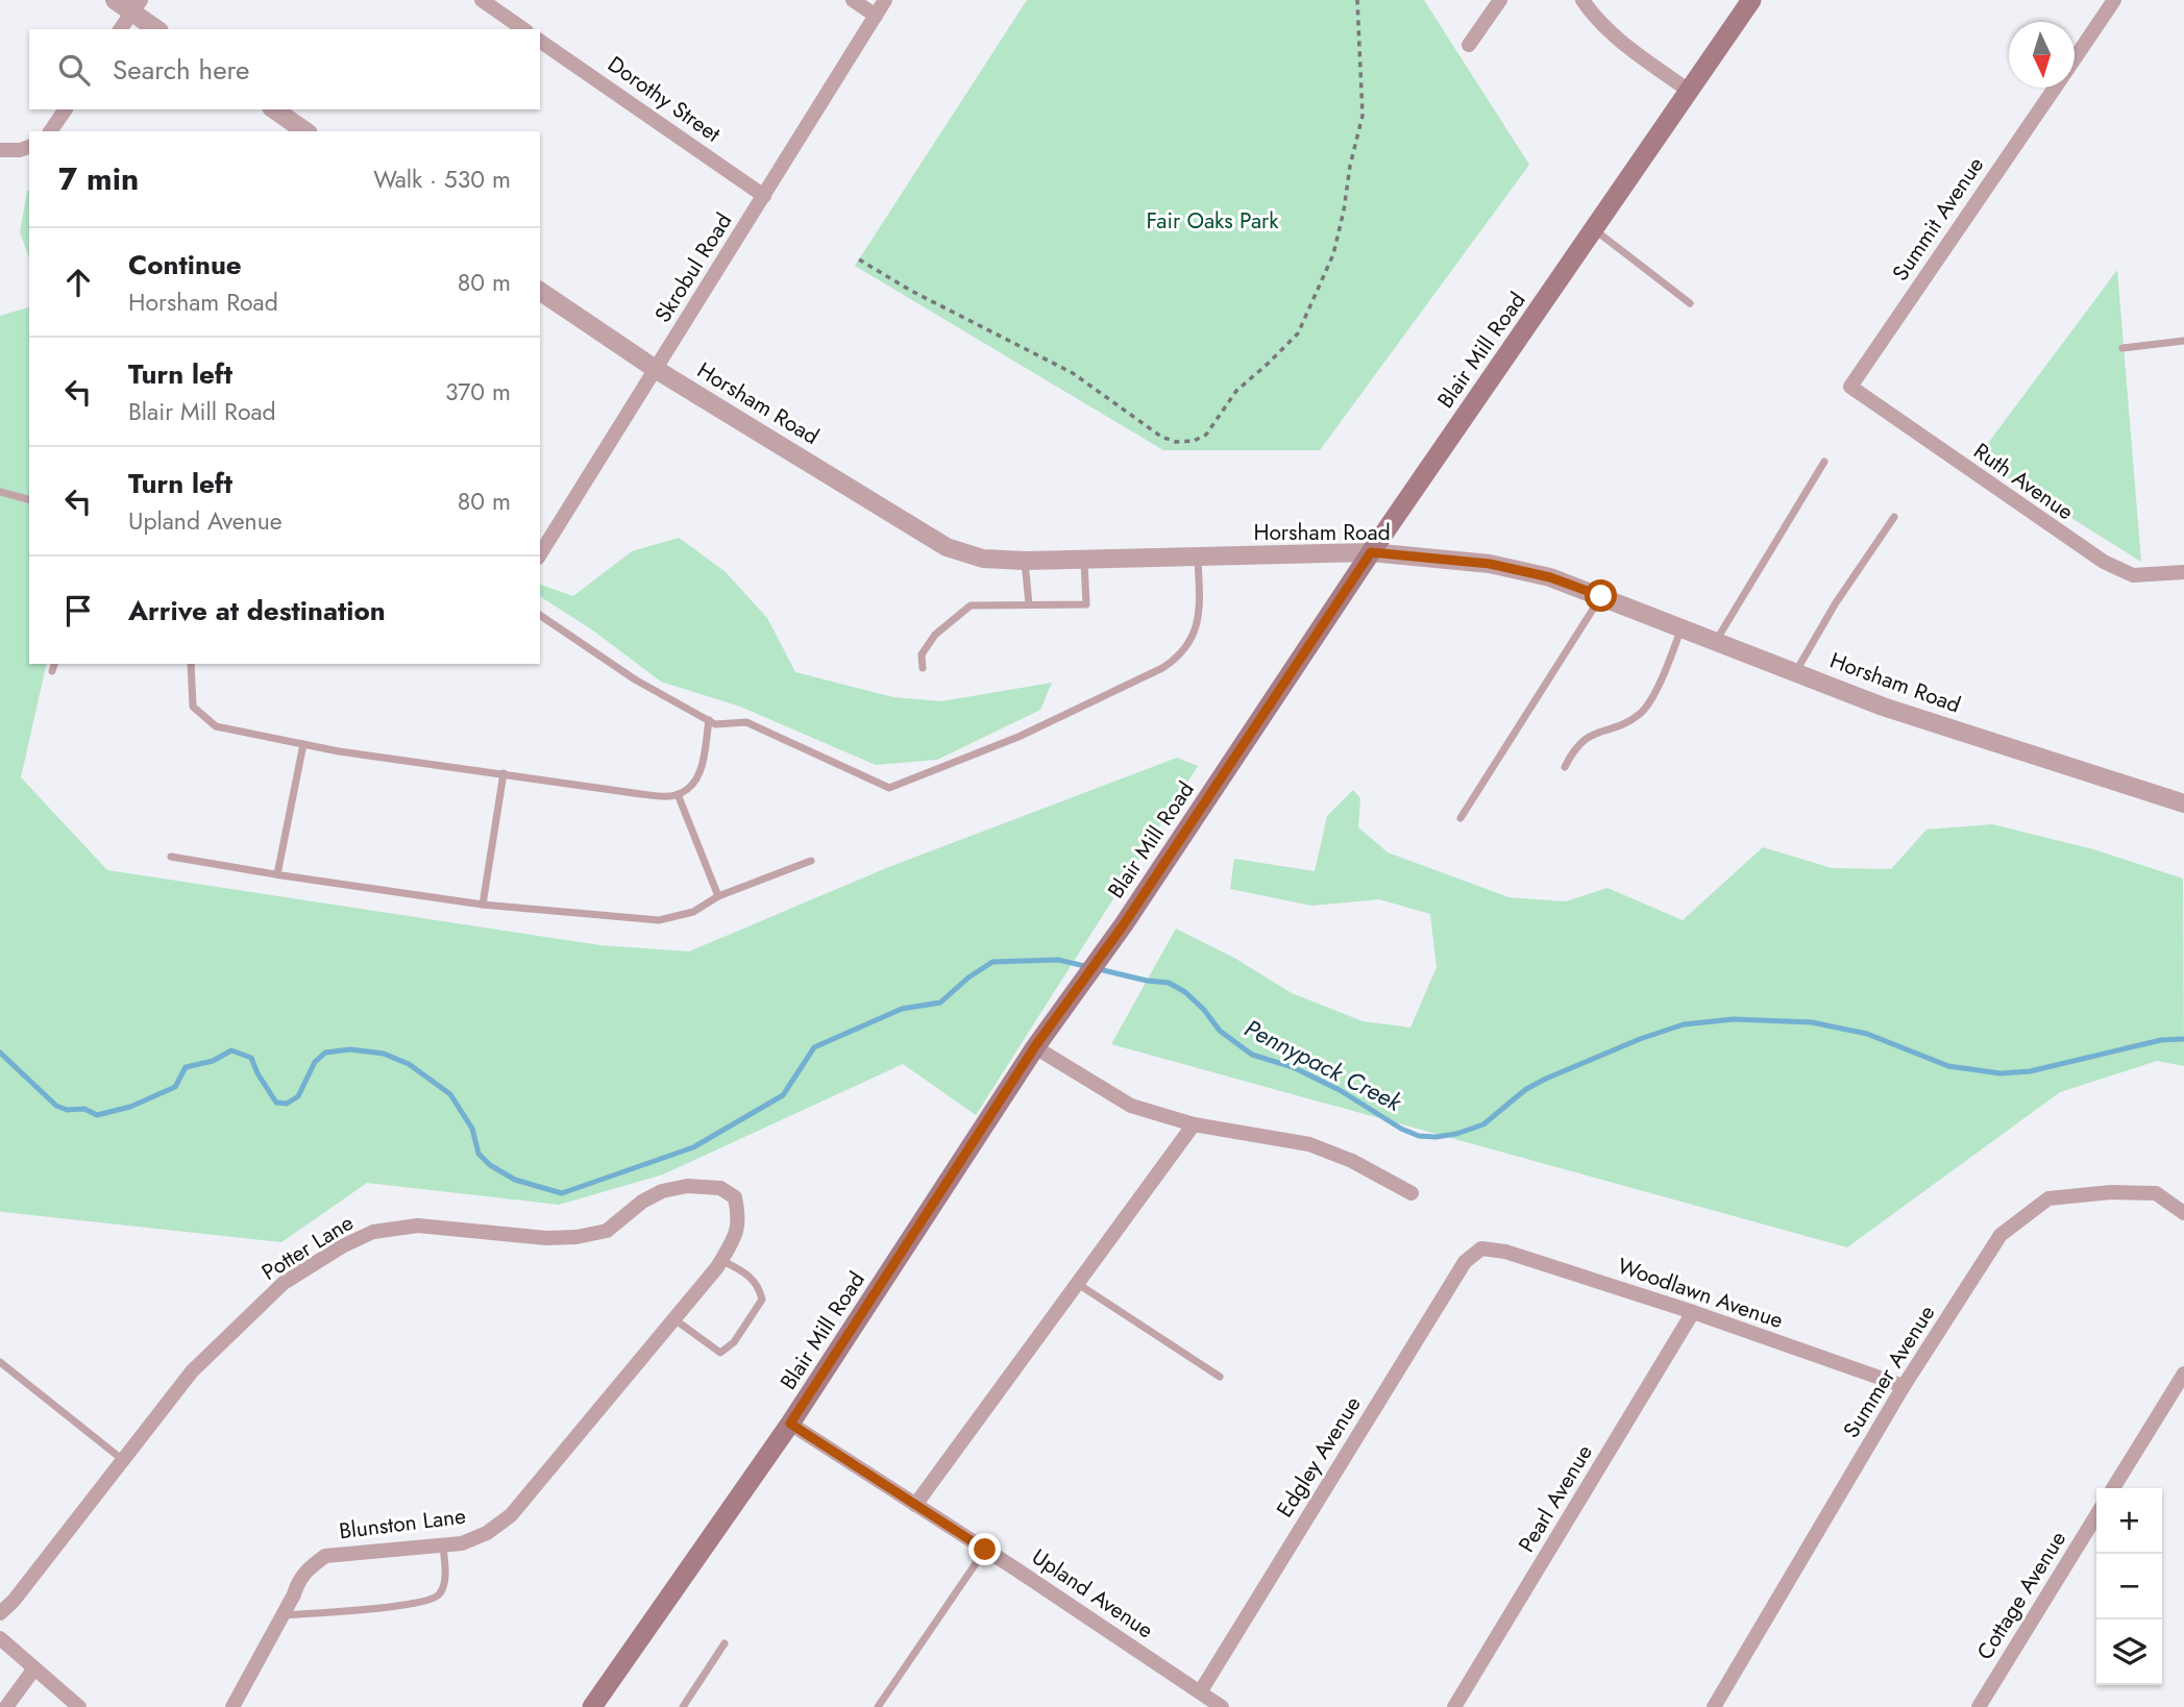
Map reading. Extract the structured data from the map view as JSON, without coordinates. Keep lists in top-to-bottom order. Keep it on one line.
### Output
{"streets":{"main road":["Blair Mill Road"],"street":["Dorothy Street","Summit Avenue","Skrobul Road","Horsham Road","Ruth Avenue","Potter Lane","Woodlawn Avenue","Summer Avenue","Edgley Avenue","Pearl Avenue","Blunston Lane","Upland Avenue","Cottage Avenue"]},"crossings":[["Dorothy Street","Skrobul Road"],["Summit Avenue","Ruth Avenue"],["Skrobul Road","Horsham Road"],["Blair Mill Road","Horsham Road"],["Blair Mill Road","Upland Avenue"],["Potter Lane","Blunston Lane"],["Woodlawn Avenue","Summer Avenue"],["Woodlawn Avenue","Edgley Avenue"],["Woodlawn Avenue","Pearl Avenue"],["Edgley Avenue","Upland Avenue"]],"water":["Pennypack Creek"],"parks":["Fair Oaks Park"],"north":"bottom","page":{"search":"Search here","heading":["7 min","Walk · 530 m"],"list":[["Continue","Horsham Road","80 m"],["Turn left","Blair Mill Road","370 m"],["Turn left","Upland Avenue","80 m"],"Arrive at destination"],"map_buttons":["+","−"]}}
